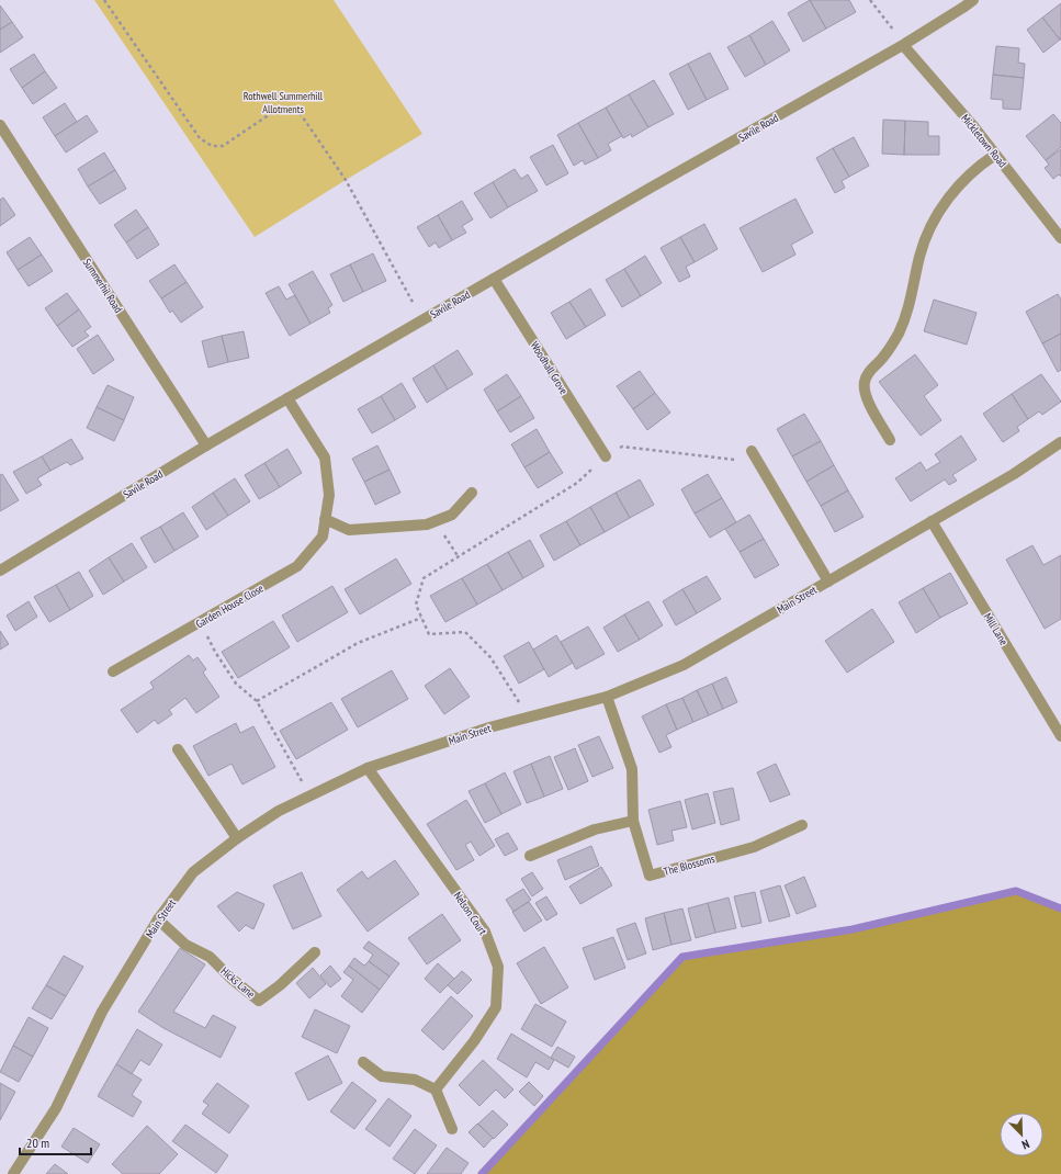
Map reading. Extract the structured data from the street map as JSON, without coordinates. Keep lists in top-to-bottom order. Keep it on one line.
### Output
{"streets":{"street":["Savile Road","Mickletown Road","Summerhil Road","Woodhall Grove","Main Street","Garden House Close","Mill Lane","The Blossoms","Nelson Court","Hicks Lane"]},"crossings":[["Savile Road","Mickletown Road"],["Savile Road","Summerhil Road"],["Savile Road","Woodhall Grove"],["Savile Road","Garden House Close"],["Main Street","Mill Lane"],["Main Street","The Blossoms"],["Main Street","Nelson Court"],["Main Street","Hicks Lane"]],"parks":["Rothwell Summerhill Allotments"],"scale_bar":"20 m","north":"bottom right"}
